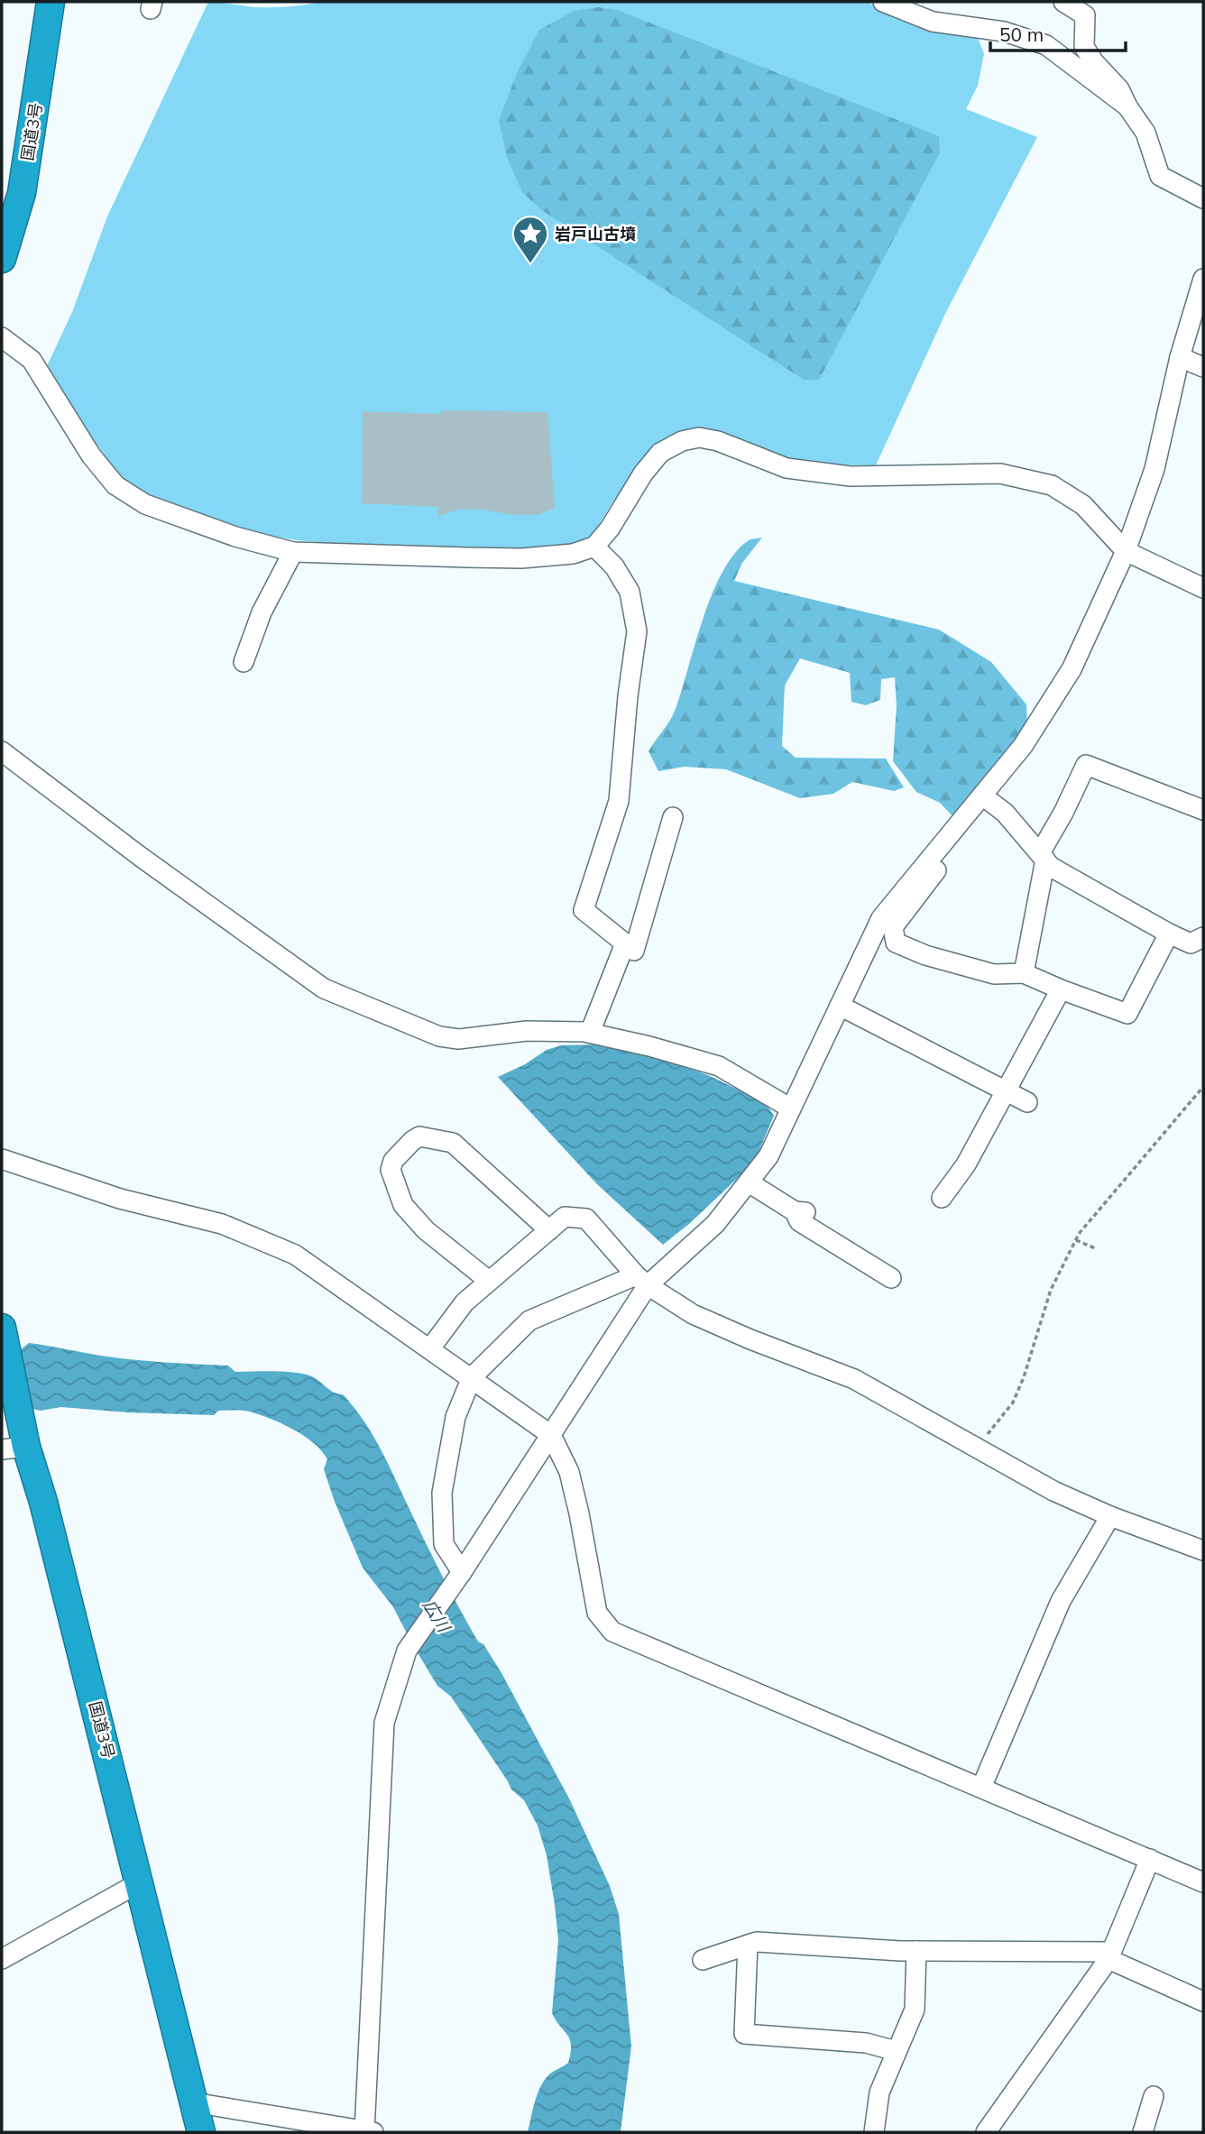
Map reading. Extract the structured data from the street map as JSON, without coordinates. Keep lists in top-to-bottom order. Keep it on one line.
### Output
{"streets":{"highway":["国道3号"]},"water":["広川"],"places":{"place":["岩戸山古墳"]},"scale_bar":"50 m"}
